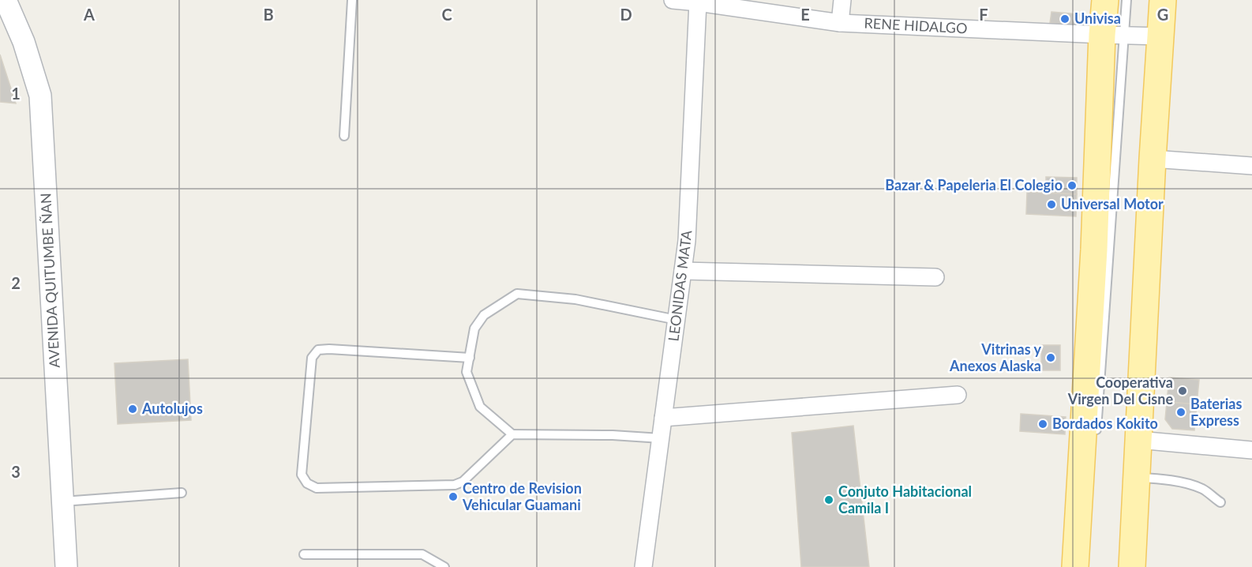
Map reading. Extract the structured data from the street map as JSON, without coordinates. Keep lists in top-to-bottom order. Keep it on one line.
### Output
{"streets":{"street":["RENE HIDALGO","AVENIDA QUITUMBE ÑAN","LEONIDAS MATA"]},"crossings":[["RENE HIDALGO","LEONIDAS MATA"]],"places":["Univisa","Bazar & Papeleria El Colegio","Universal Motor","Vitrinas y Anexos Alaska","Cooperativa Virgen Del Cisne","Autolujos","Baterias Express","Bordados Kokito","Centro de Revision Vehicular Guamani","Conjuto Habitacional Camila I"],"grid":{"columns":["A","B","C","D","E","F","G"],"rows":["1","2","3"]}}
